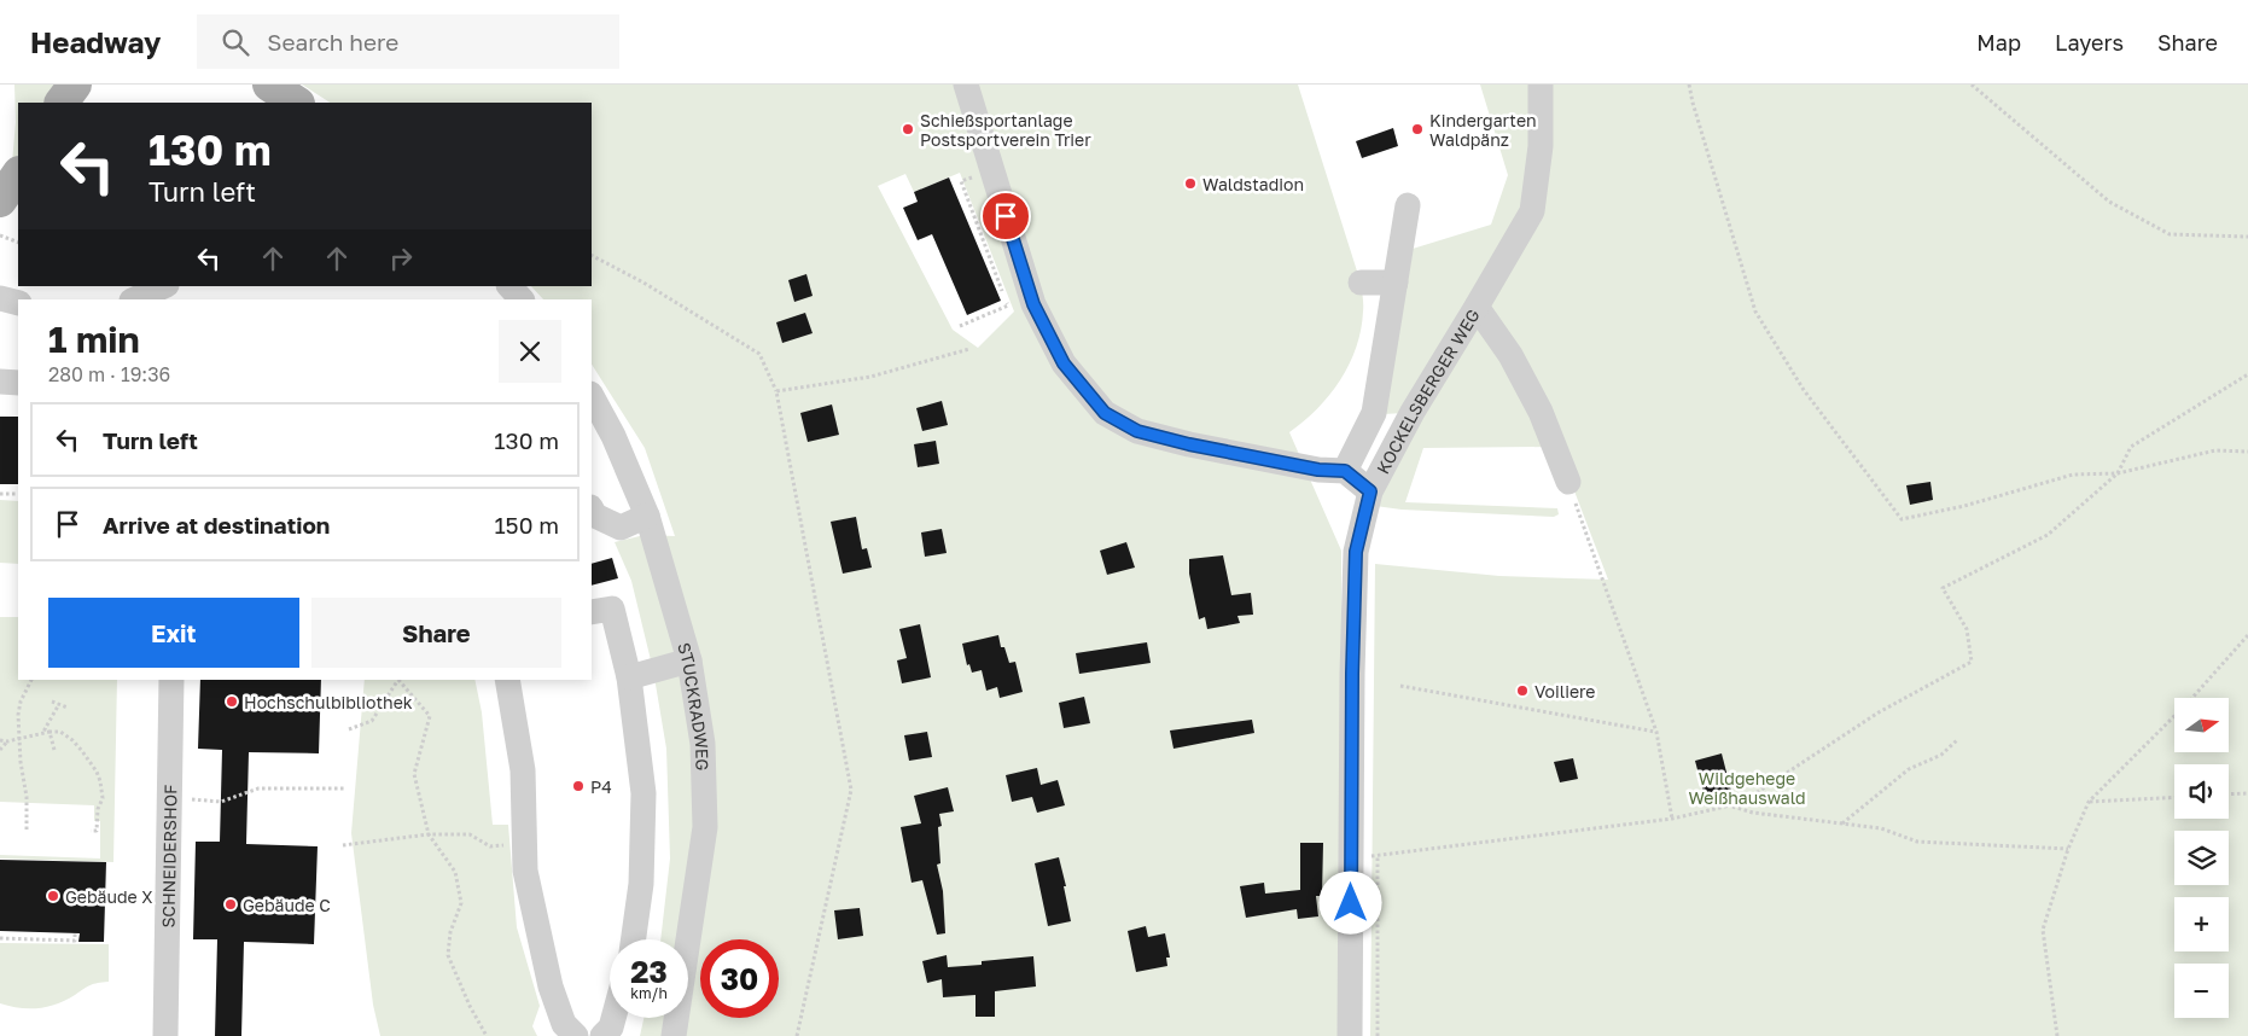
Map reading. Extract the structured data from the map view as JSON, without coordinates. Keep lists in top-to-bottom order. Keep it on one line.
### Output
{"streets":{"street":["KOCKELSBERGER WEG","STUCKRADWEG","SCHNEIDERSHOF"]},"parks":["Wildgehege Weißhauswald"],"places":["Schießsportanlage Postsportverein Trier","Kindergarten Waldpänz","Waldstadion","Voiliere","Hochschulbibliothek","P4","Gebäude X","Gebäude C"],"north":"right","page":{"header":"Headway","search":"Search here","nav":["Map","Layers","Share"],"turn":["130 m","Turn left"],"heading":["1 min","280 m · 19:36"],"list":[{"name":"Turn left","value":"130 m"},{"name":"Arrive at destination","value":"150 m"}],"buttons":["Exit","Share"],"map_buttons":["+","−"],"speed":"23 km/h","limit":"30"}}
